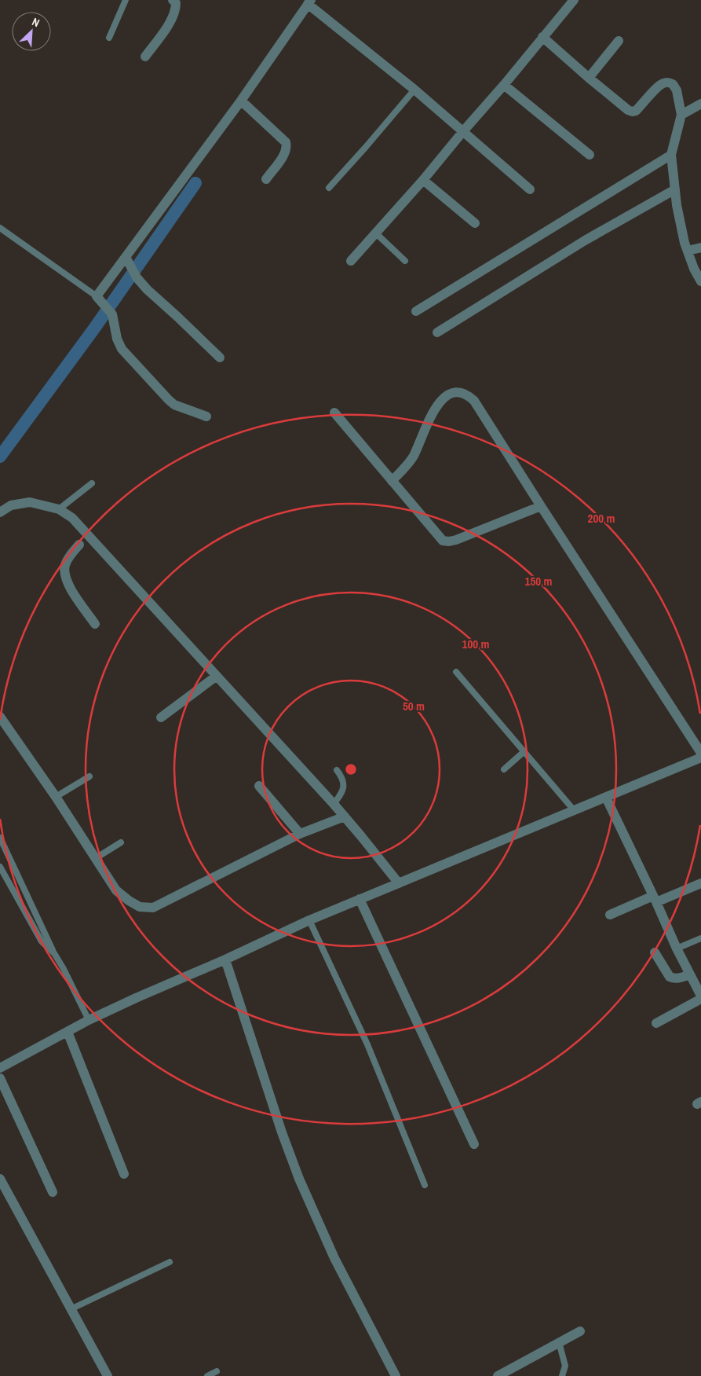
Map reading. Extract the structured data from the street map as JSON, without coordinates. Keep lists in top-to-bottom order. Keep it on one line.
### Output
{"north":"top right","rings":["200 m","150 m","100 m","50 m"]}
